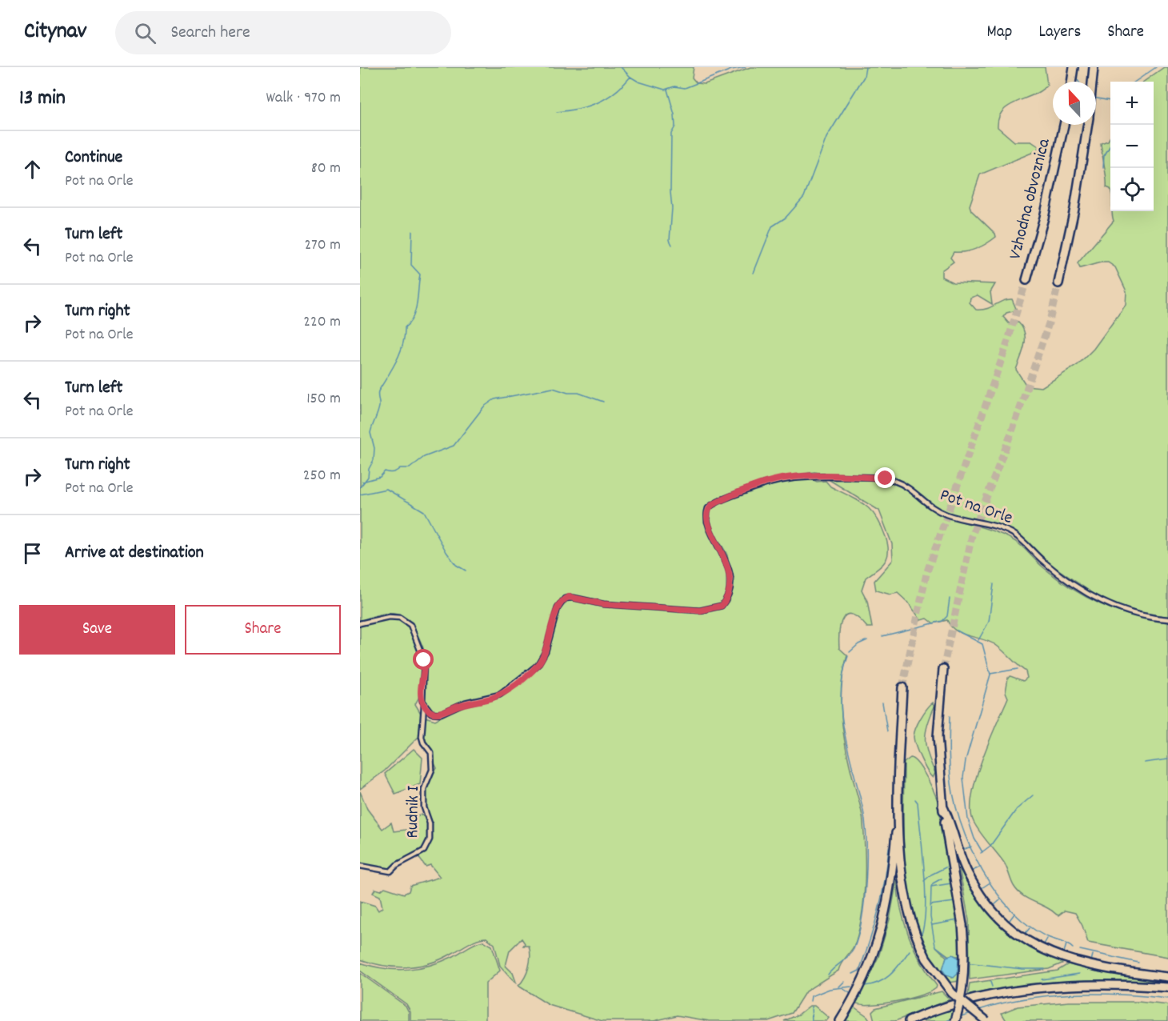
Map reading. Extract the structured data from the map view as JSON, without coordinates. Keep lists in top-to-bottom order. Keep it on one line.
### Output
{"streets":{"highway":["Vzhodna obvoznica"],"street":["Pot na Orle","Rudnik I"]},"crossings":[["Pot na Orle","Rudnik I"]],"north":"top","page":{"header":"Citynav","search":"Search here","nav":["Map","Layers","Share"],"heading":["13 min","Walk · 970 m"],"map_buttons":["+","−"],"list":[["Continue","Pot na Orle","80 m"],["Turn left","Pot na Orle","270 m"],["Turn right","Pot na Orle","220 m"],["Turn left","Pot na Orle","150 m"],["Turn right","Pot na Orle","250 m"],"Arrive at destination"],"buttons":["Save","Share"]}}
